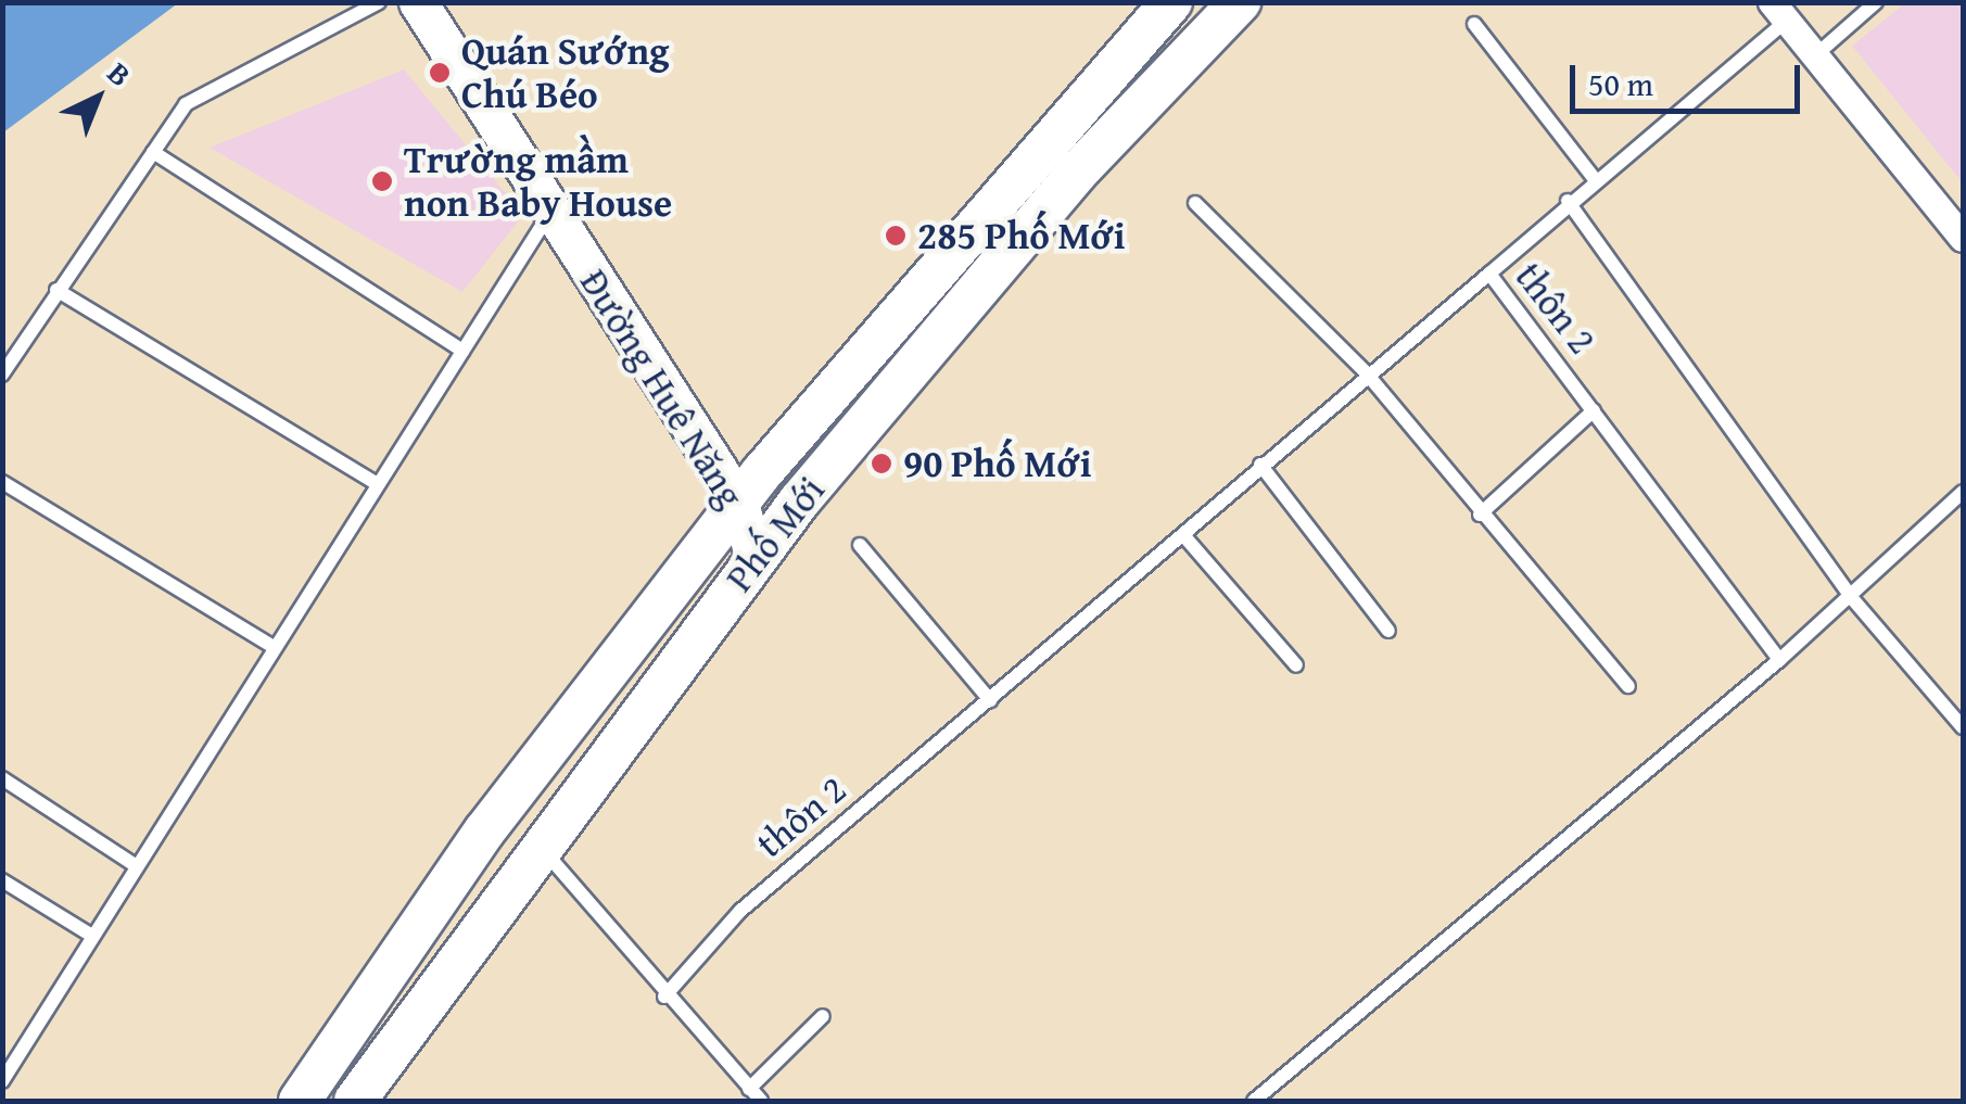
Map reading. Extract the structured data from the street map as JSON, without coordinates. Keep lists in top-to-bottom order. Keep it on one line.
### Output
{"streets":{"main road":["Phố Mới"],"street":["Đường Huê Năng"],"lane":["thôn 2"]},"crossings":[["Đường Huê Năng","Phố Mới"]],"places":["Quán Sướng Chú Béo","Trường mầm non Baby House","285 Phố Mới","90 Phố Mới"],"scale_bar":"50 m","north":"top right"}
